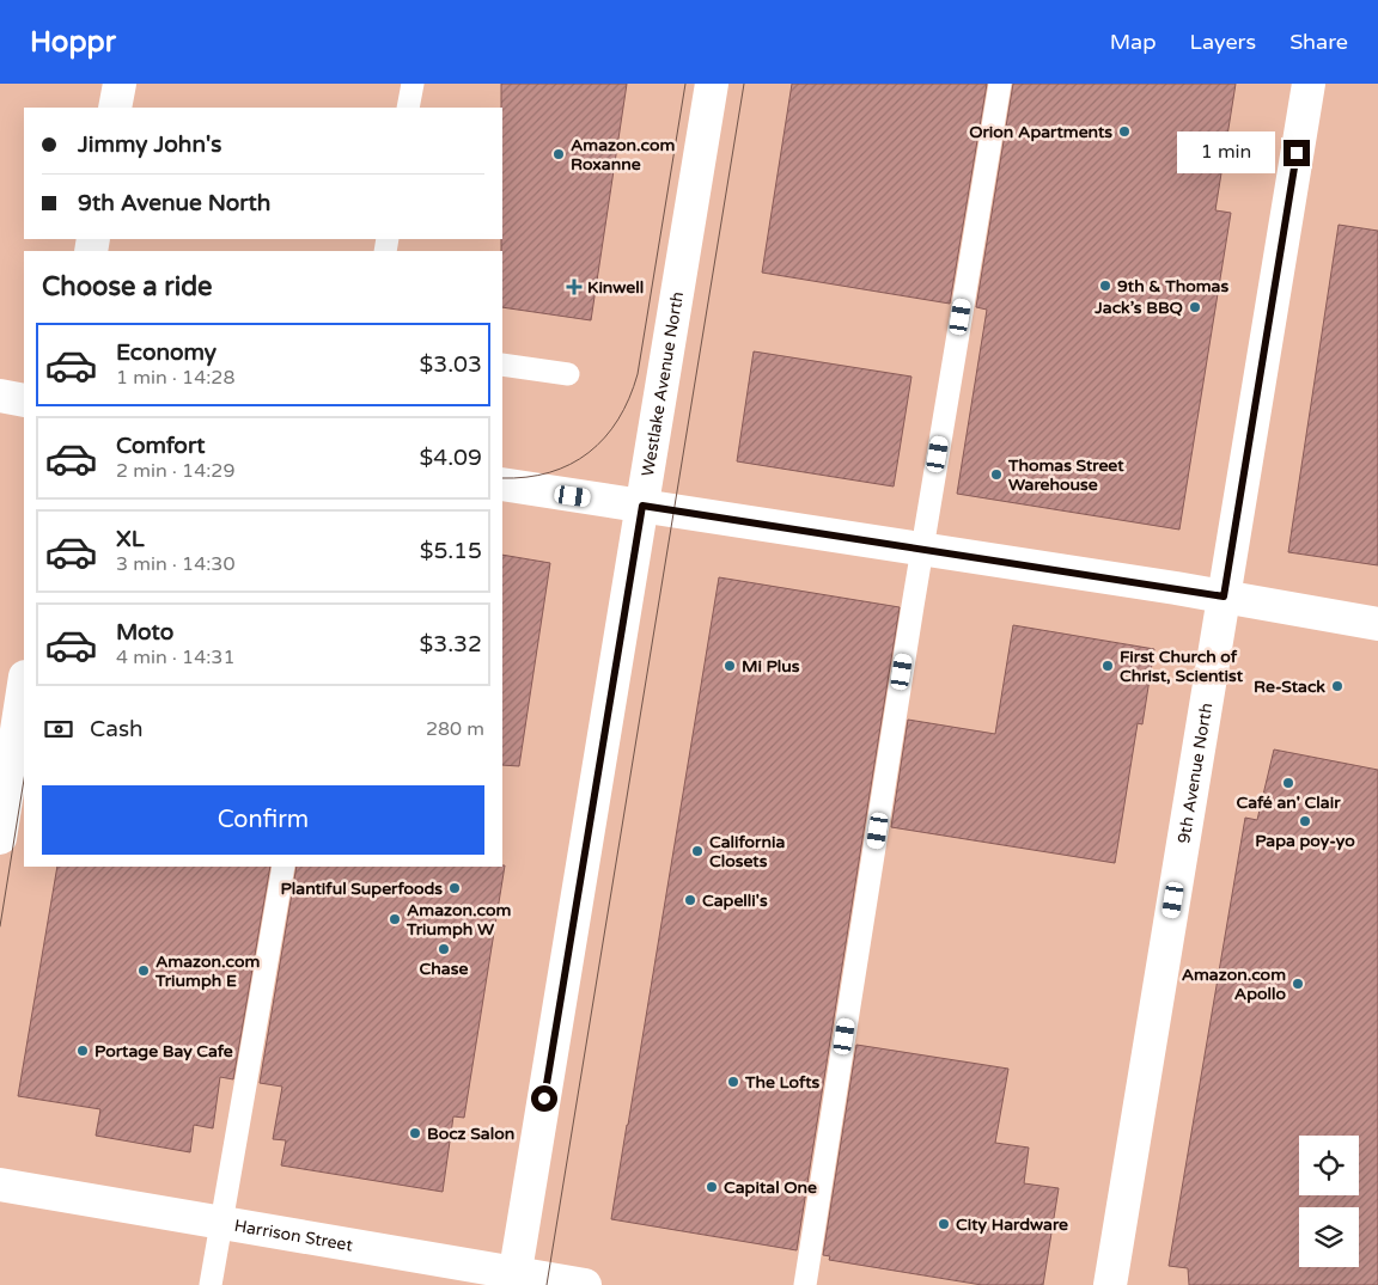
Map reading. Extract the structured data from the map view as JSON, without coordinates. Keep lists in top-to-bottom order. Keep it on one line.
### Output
{"streets":{"main road":["Westlake Avenue North","9th Avenue North","Harrison Street"]},"crossings":[["Westlake Avenue North","Harrison Street"]],"places":{"other":["Orion Apartments","Amazon.com Roxanne","9th & Thomas","Jack’s BBQ","Thomas Street Warehouse","Mi Plus","First Church of Christ, Scientist","Re-Stack","Café an' Clair","Papa poy-yo","California Closets","Plantiful Superfoods","Capelli's","Amazon.com Triumph W","Chase","Amazon.com Triumph E","Amazon.com Apollo","Portage Bay Cafe","The Lofts","Bocz Salon","Capital One","City Hardware"],"health":["Kinwell"]},"page":{"header":"Hoppr","nav":["Map","Layers","Share"],"banner":["Jimmy John's","9th Avenue North"],"bubble":"1 min","heading":"Choose a ride","list":[{"name":"Economy","note":"1 min · 14:28","value":"$3.03"},{"name":"Comfort","note":"2 min · 14:29","value":"$4.09"},{"name":"XL","note":"3 min · 14:30","value":"$5.15"},{"name":"Moto","note":"4 min · 14:31","value":"$3.32"}],"pay":["Cash","280 m"],"buttons":"Confirm"}}
